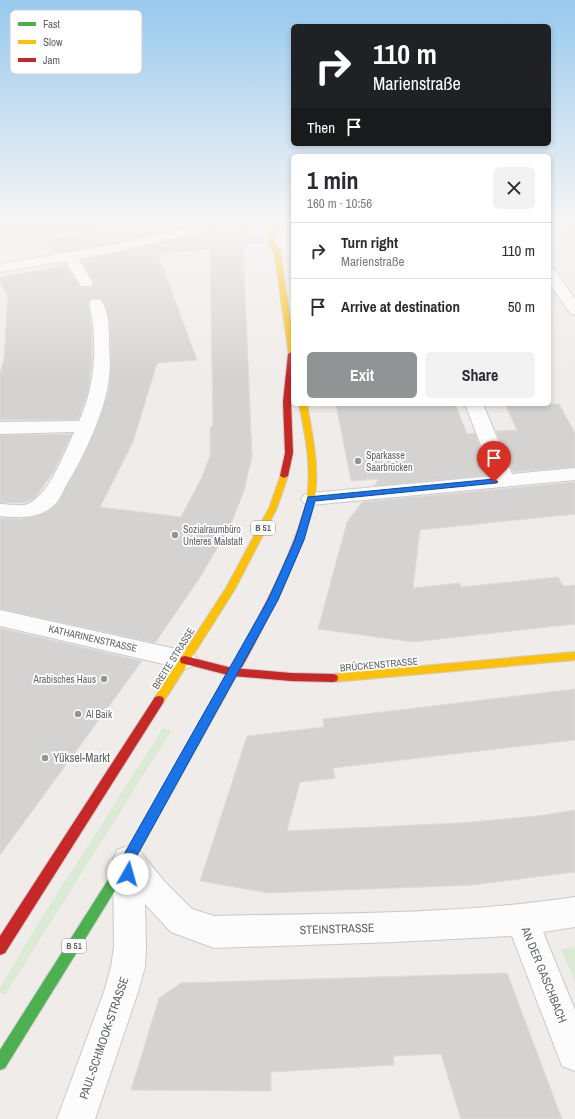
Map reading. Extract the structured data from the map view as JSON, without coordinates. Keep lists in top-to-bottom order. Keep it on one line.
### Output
{"streets":{"main road":["B 51","BREITE STRASSE","BRÜCKENSTRASSE"],"street":["KATHARINENSTRASSE","STEINSTRASSE","AN DER GASCHBACH","PAUL-SCHMOOK-STRASSE"]},"crossings":[["B 51","BRÜCKENSTRASSE"],["B 51","STEINSTRASSE"],["B 51","PAUL-SCHMOOK-STRASSE"],["KATHARINENSTRASSE","BREITE STRASSE"],["KATHARINENSTRASSE","BRÜCKENSTRASSE"],["BREITE STRASSE","BRÜCKENSTRASSE"],["STEINSTRASSE","AN DER GASCHBACH"],["STEINSTRASSE","PAUL-SCHMOOK-STRASSE"]],"places":["Sparkasse Saarbrücken","Sozialraumbüro Unteres Malstatt","Arabisches Haus","Al Baik","Yüksel-Markt"],"legend":["Fast","Slow","Jam"],"page":{"turn":["110 m","Marienstraße"],"then":"Then","heading":["1 min","160 m · 10:56"],"list":[{"name":"Turn right","note":"Marienstraße","value":"110 m"},{"name":"Arrive at destination","value":"50 m"}],"buttons":["Exit","Share"]}}
